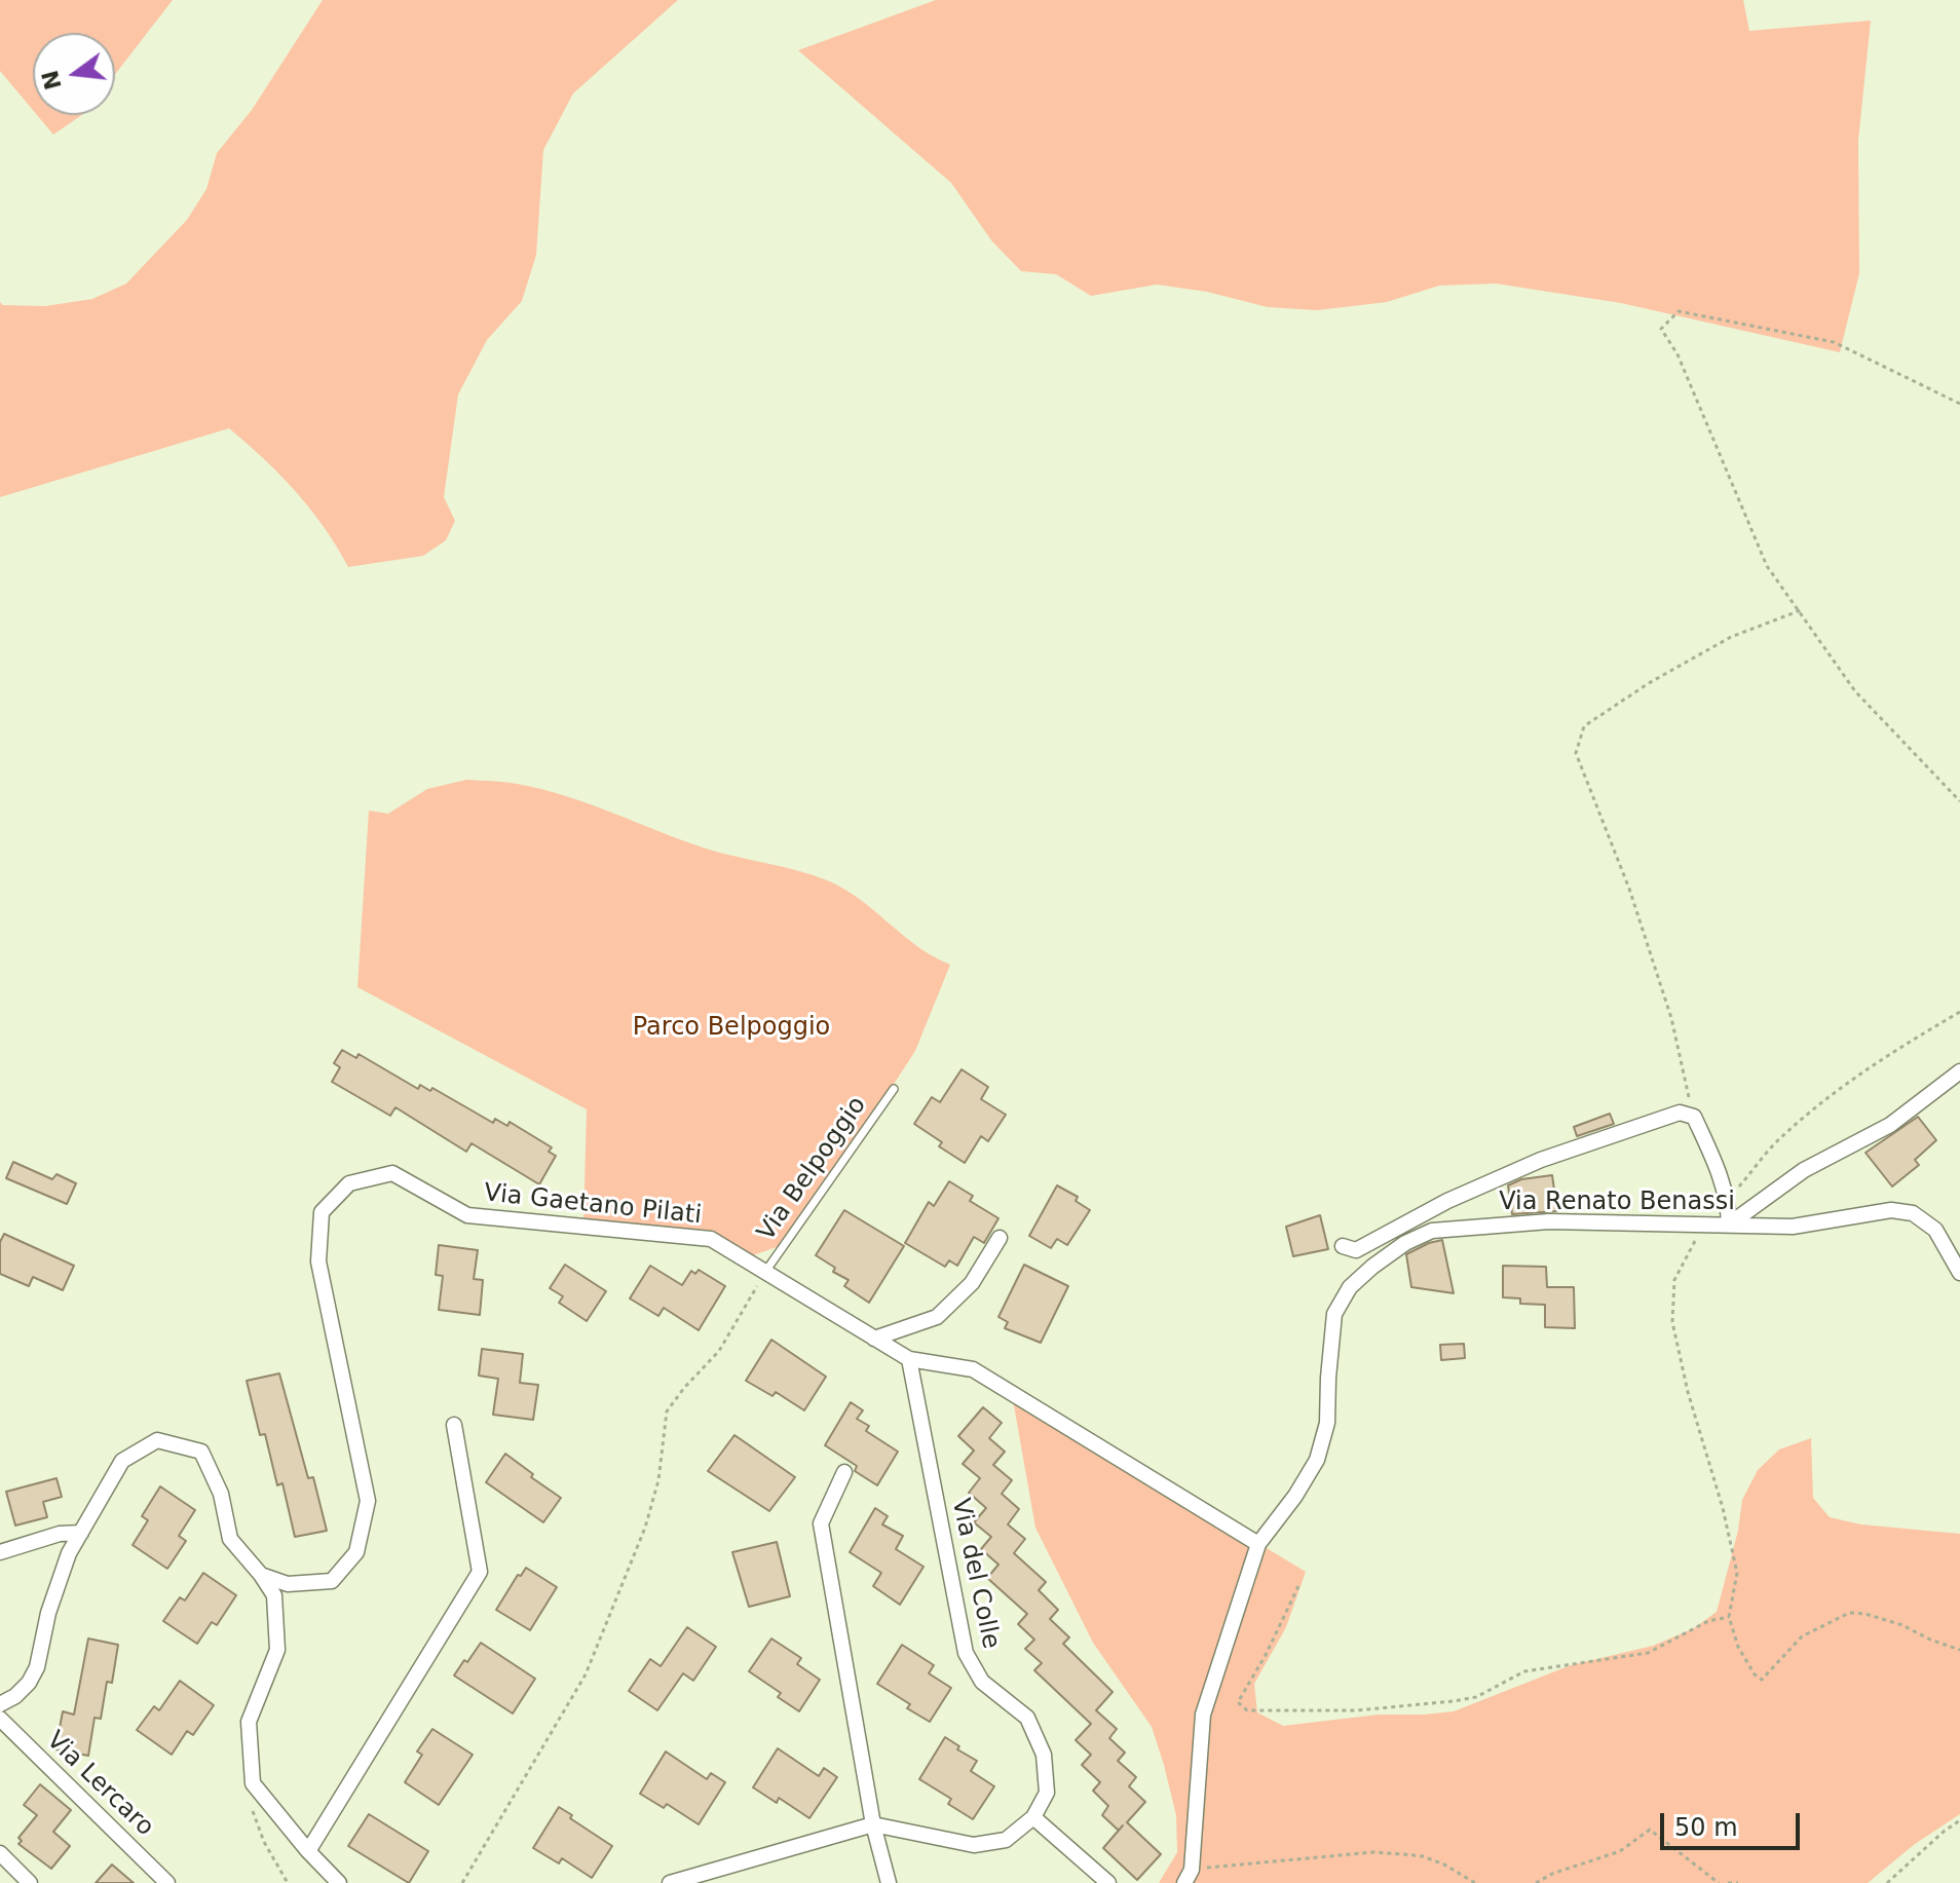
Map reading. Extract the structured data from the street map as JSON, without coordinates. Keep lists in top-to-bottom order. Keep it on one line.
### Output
{"streets":{"street":["Via Renato Benassi","Via Gaetano Pilati","Via del Colle","Via Lercaro"],"lane":["Via Belpoggio"]},"crossings":[["Via Belpoggio","Via Gaetano Pilati"],["Via Renato Benassi","Via Gaetano Pilati"],["Via Gaetano Pilati","Via del Colle"]],"parks":["Parco Belpoggio"],"scale_bar":"50 m","north":"left"}
